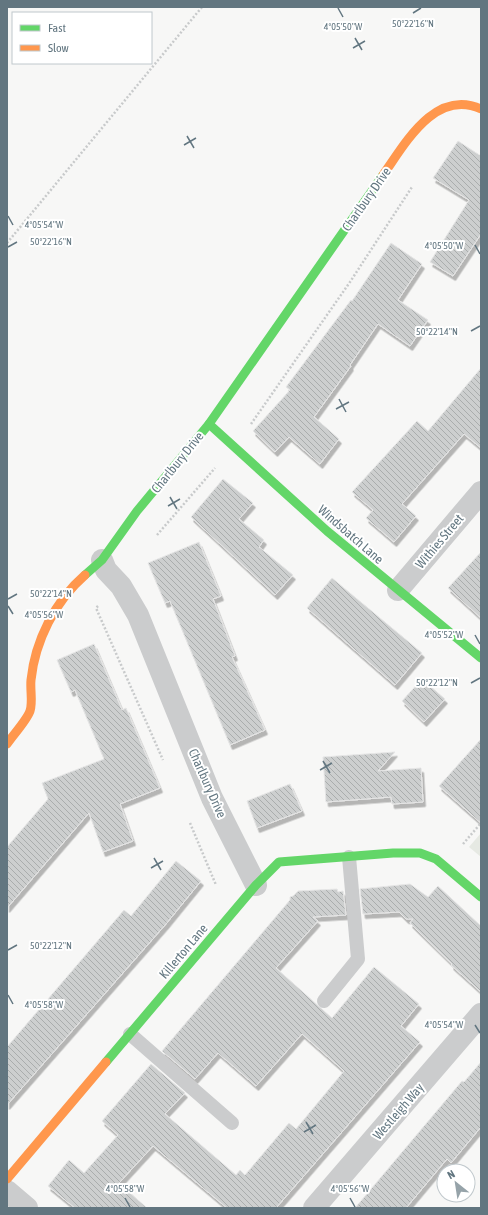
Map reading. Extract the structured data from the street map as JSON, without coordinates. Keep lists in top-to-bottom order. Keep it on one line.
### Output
{"streets":{"street":["Charlbury Drive","Windsbatch Lane","Withies Street","Killerton Lane","Westleigh Way"]},"crossings":[["Charlbury Drive","Windsbatch Lane"],["Charlbury Drive","Killerton Lane"],["Windsbatch Lane","Withies Street"]],"legend":["Fast","Slow"],"north":"top left","coordinates":["50°22'16\"N","4°05'50\"W","4°05'54\"W","50°22'14\"N","4°05'56\"W","4°05'52\"W","50°22'12\"N","4°05'58\"W"]}
